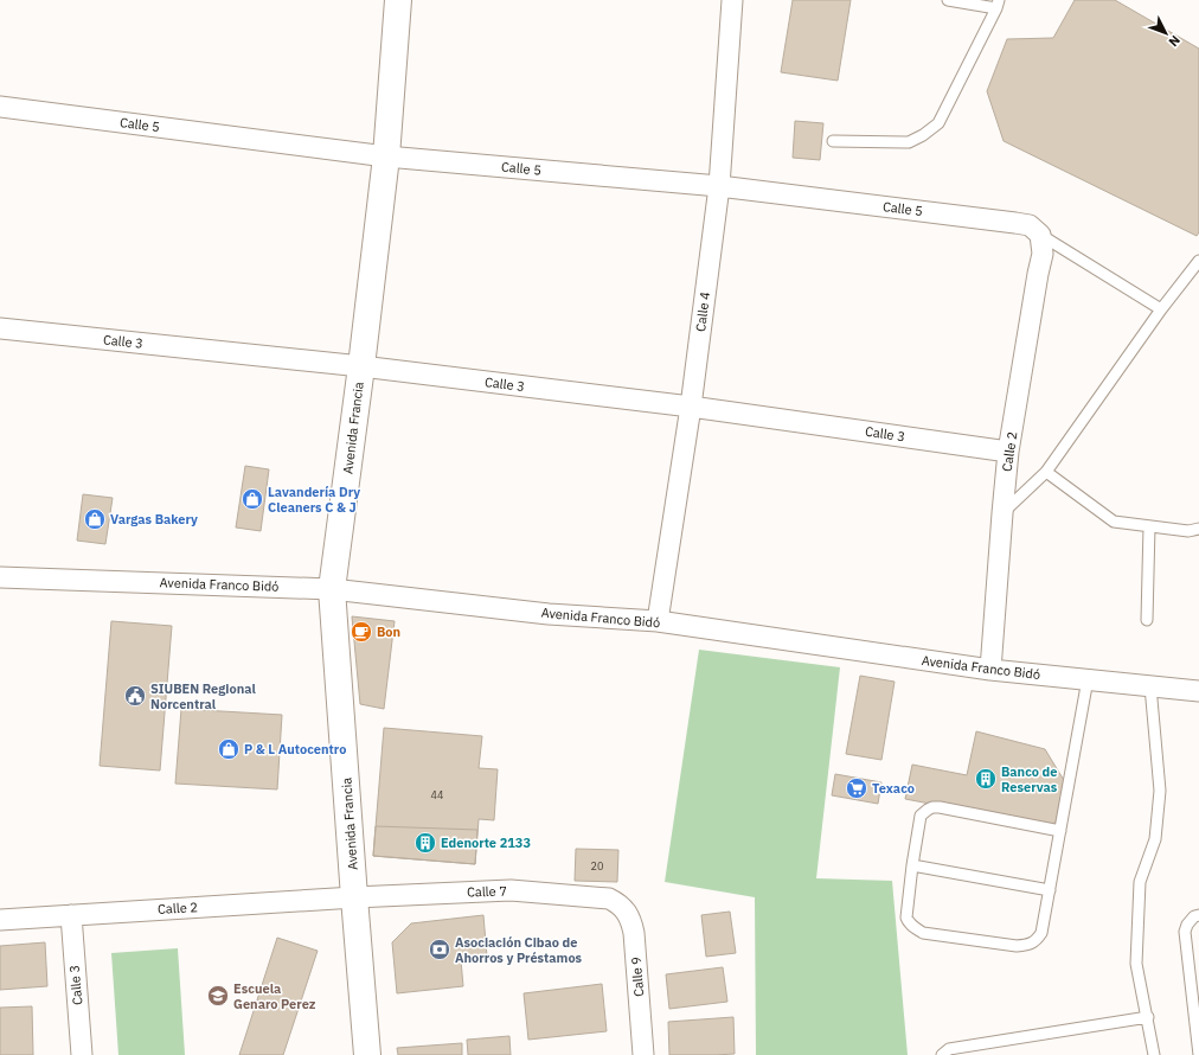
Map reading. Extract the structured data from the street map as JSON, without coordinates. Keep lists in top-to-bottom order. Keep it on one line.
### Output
{"streets":{"main road":["Avenida Francia"],"street":["Calle 5","Calle 4","Calle 3","Calle 2","Avenida Franco Bidó","Calle 7","Calle 9"]},"crossings":[["Calle 5","Calle 4"],["Calle 5","Avenida Francia"],["Calle 5","Calle 2"],["Calle 4","Calle 3"],["Calle 4","Avenida Franco Bidó"],["Calle 3","Avenida Francia"],["Calle 3","Calle 2"],["Avenida Francia","Calle 2"],["Avenida Francia","Avenida Franco Bidó"],["Avenida Francia","Calle 7"],["Calle 2","Avenida Franco Bidó"],["Calle 2","Calle 7"],["Calle 7","Calle 9"]],"places":{"shop":["Lavandería Dry Cleaners C & J","Vargas Bakery","P & L Autocentro"],"cafe":["Bon"],"public building":["SIUBEN Regional Norcentral"],"building":["Banco de Reservas","Edenorte 2133"],"supermarket":["Texaco"],"bank":["Asociación Cibao de Ahorros y Préstamos"],"school or university":["Escuela Genaro Perez"]},"house_numbers":["44","20"],"north":"bottom right"}
